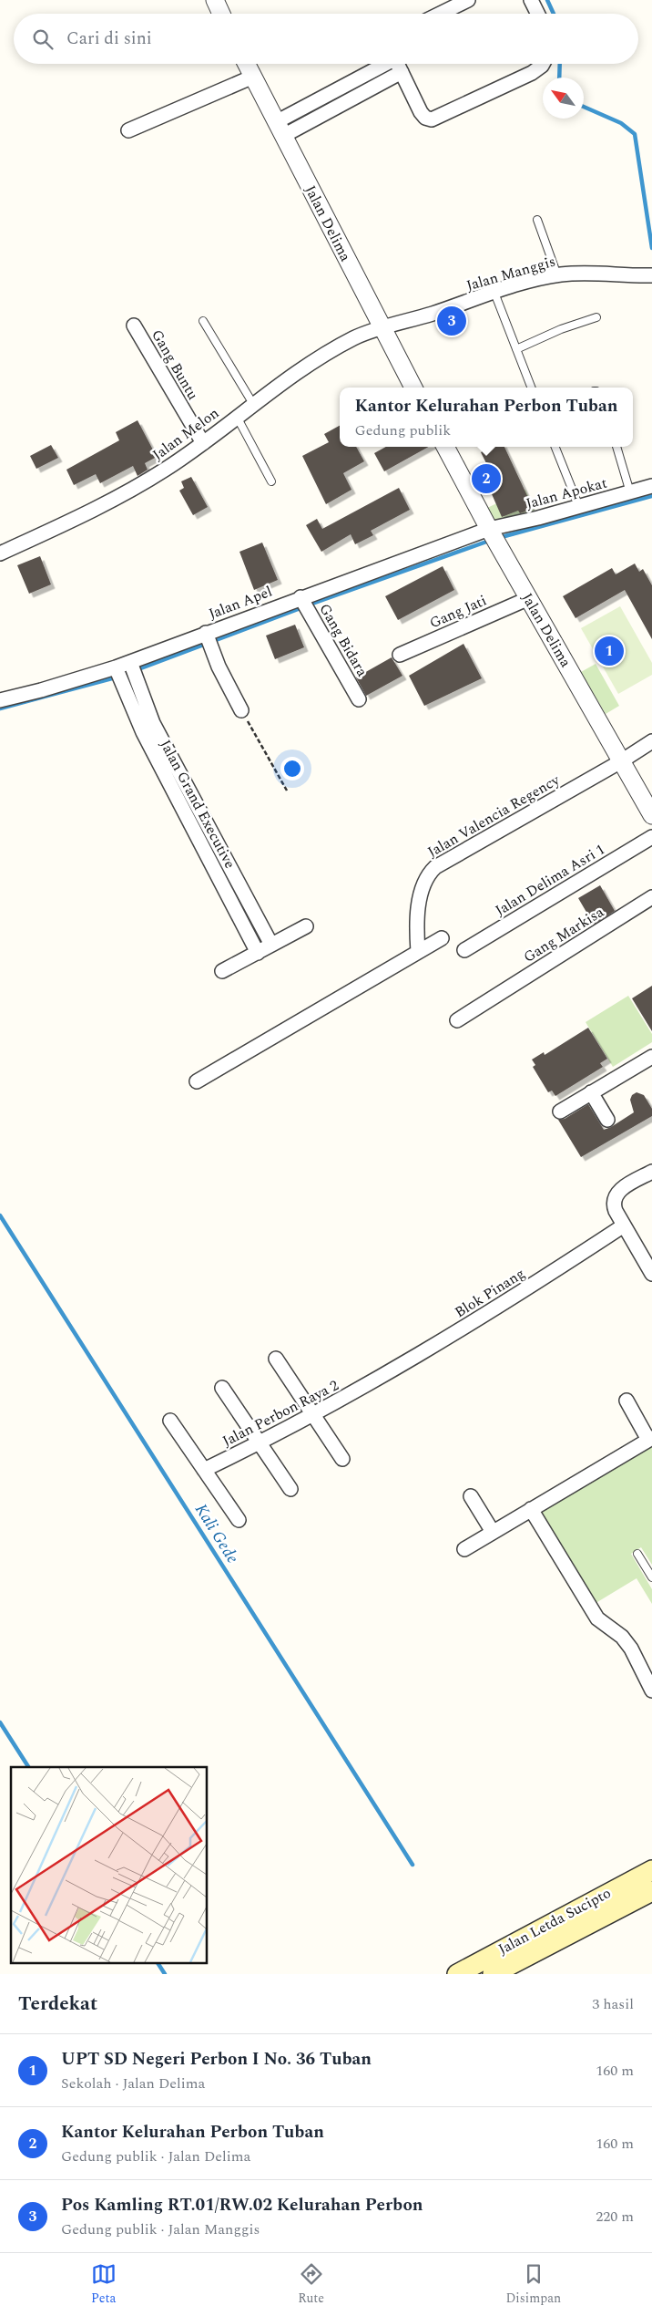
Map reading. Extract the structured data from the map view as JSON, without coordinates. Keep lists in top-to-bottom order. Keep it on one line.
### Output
{"streets":{"main road":["Jalan Letda Sucipto"],"street":["Jalan Delima","Jalan Manggis","Gang Buntu","Jalan Melon","Jalan Apokat","Jalan Apel","Gang Jati","Gang Bidara","Jalan Grand Executive","Jalan Valencia Regency","Jalan Delima Asri 1","Gang Markisa","Blok Pinang","Jalan Perbon Raya 2"]},"crossings":[["Jalan Delima","Jalan Manggis"],["Jalan Delima","Jalan Melon"],["Jalan Delima","Jalan Apokat"],["Jalan Delima","Jalan Apel"],["Jalan Delima","Gang Jati"],["Jalan Delima","Jalan Valencia Regency"],["Jalan Manggis","Jalan Melon"],["Gang Buntu","Jalan Melon"],["Jalan Apokat","Jalan Apel"],["Jalan Apel","Gang Bidara"],["Jalan Apel","Jalan Grand Executive"],["Blok Pinang","Jalan Perbon Raya 2"]],"water":["Kali Gede"],"north":"top left","page":{"search":"Cari di sini","pins":["3","2","1"],"popup":["Kantor Kelurahan Perbon Tuban","Gedung publik"],"heading":["Terdekat","3 hasil"],"list":[{"mark":"1","name":"UPT SD Negeri Perbon I No. 36 Tuban","note":"Sekolah · Jalan Delima","value":"160 m"},{"mark":"2","name":"Kantor Kelurahan Perbon Tuban","note":"Gedung publik · Jalan Delima","value":"160 m"},{"mark":"3","name":"Pos Kamling RT.01/RW.02 Kelurahan Perbon","note":"Gedung publik · Jalan Manggis","value":"220 m"}],"nav":["Peta","Rute","Disimpan"]}}
